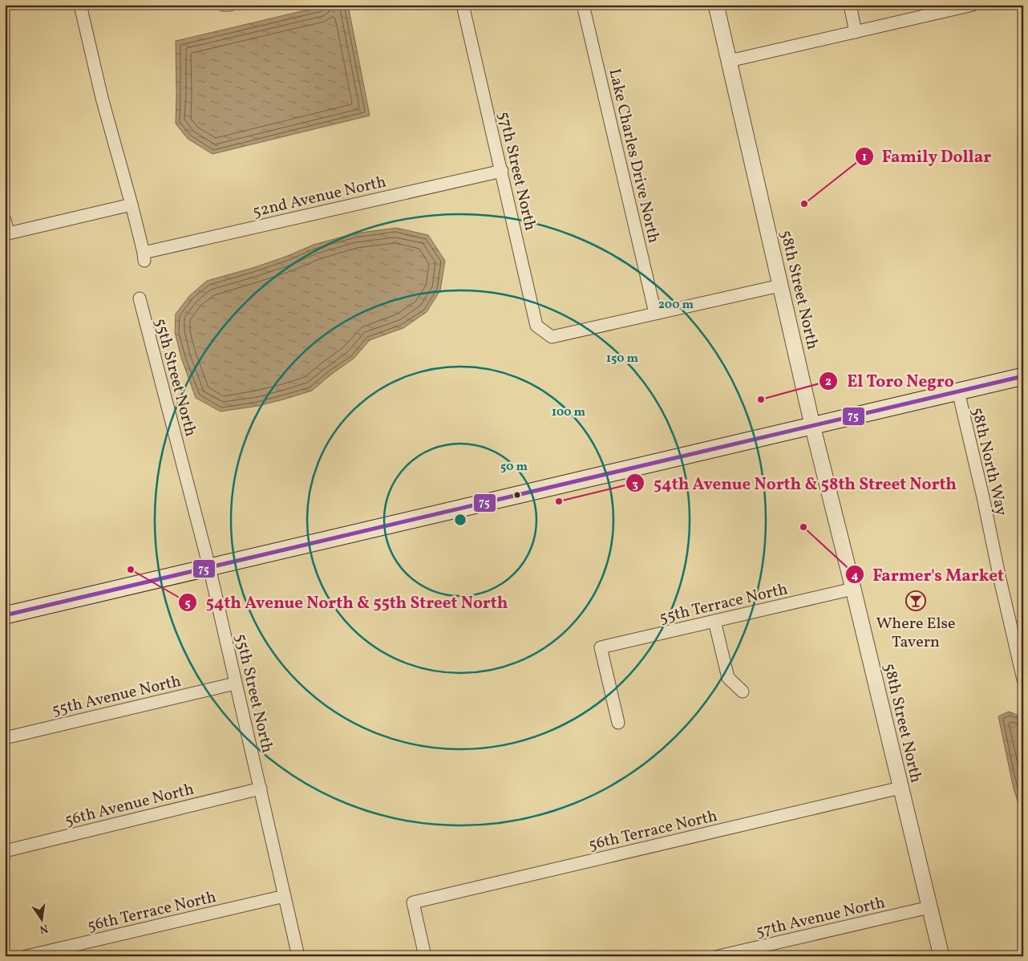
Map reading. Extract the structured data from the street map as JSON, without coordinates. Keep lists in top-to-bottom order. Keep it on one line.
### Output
{"streets":{"street":["Lake Charles Drive North","57th Street North","52nd Avenue North","58th Street North","55th Street North","58th North Way","55th Terrace North","55th Avenue North","56th Avenue North","56th Terrace North","57th Avenue North"]},"crossings":[["Lake Charles Drive North","57th Street North"],["57th Street North","52nd Avenue North"],["58th Street North","55th Terrace North"],["58th Street North","56th Terrace North"],["58th Street North","57th Avenue North"],["55th Street North","55th Avenue North"],["55th Street North","56th Avenue North"],["55th Street North","56th Terrace North"]],"places":{"other":["Family Dollar","El Toro Negro","54th Avenue North & 58th Street North","Farmer's Market","54th Avenue North & 55th Street North"],"bar":["Where Else Tavern"]},"lines":["transit line 75"],"north":"bottom","rings":["200 m","150 m","100 m","50 m"]}
